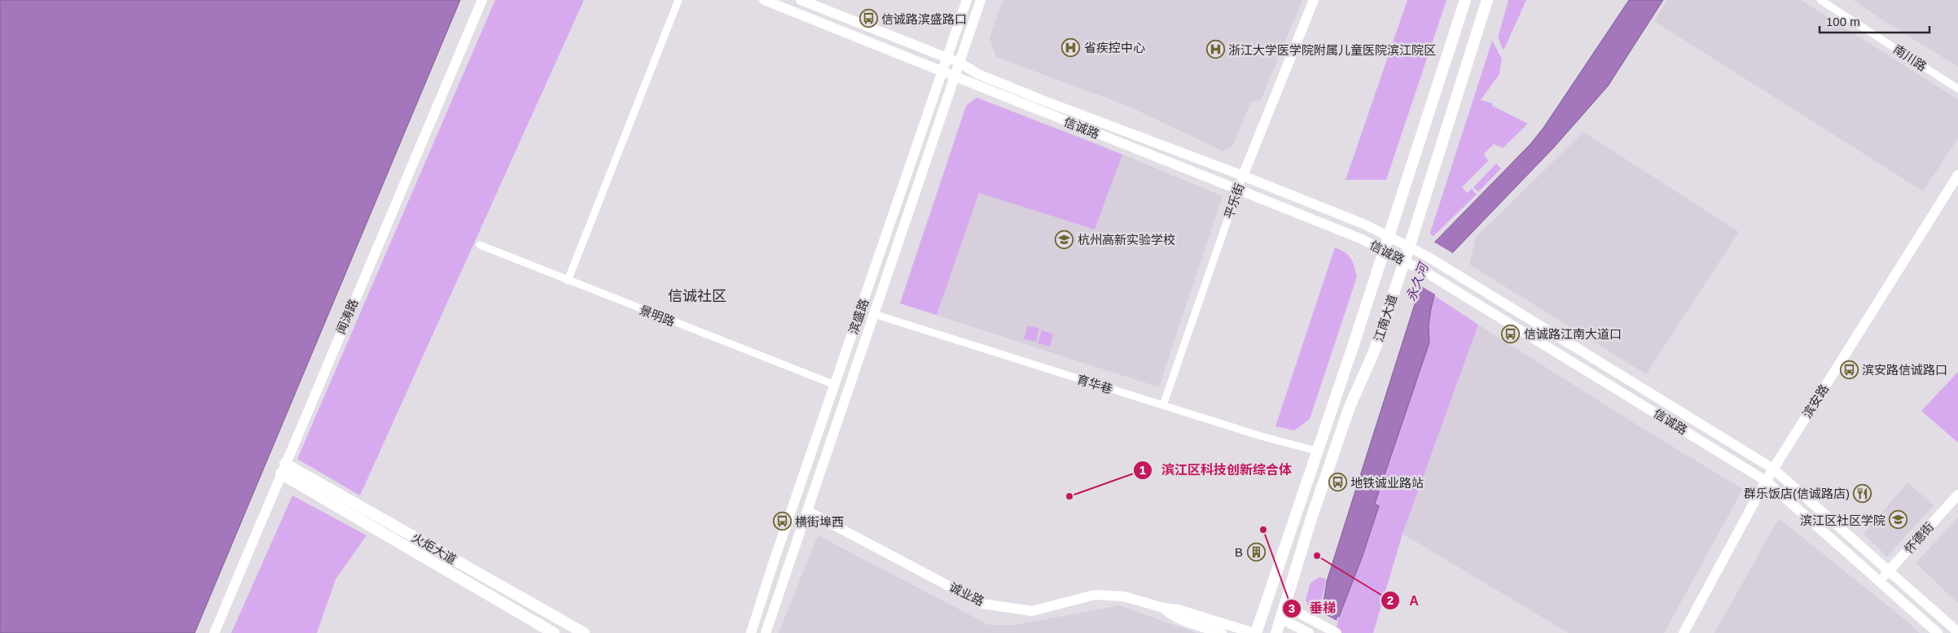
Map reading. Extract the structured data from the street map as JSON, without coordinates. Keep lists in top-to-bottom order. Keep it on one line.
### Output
{"streets":{"main road":["信诚路","平乐街","闻涛路","滨盛路","江南大道","滨安路","怀德街","火炬大道","诚业路"],"street":["南川路","景明路","育华巷"]},"crossings":[["信诚路","平乐街"],["信诚路","滨盛路"],["信诚路","江南大道"],["信诚路","滨安路"],["信诚路","怀德街"],["平乐街","育华巷"],["景明路","滨盛路"],["闻涛路","火炬大道"],["滨盛路","育华巷"],["滨盛路","诚业路"],["江南大道","育华巷"],["江南大道","诚业路"]],"districts":["信诚社区"],"water":["永久河"],"places":{"bus stop":["信诚路滨盛路口","信诚路江南大道口","滨安路信诚路口","地铁诚业路站","横街埠西"],"hospital":["省疾控中心","浙江大学医学院附属儿童医院滨江院区"],"school or university":["杭州高新实验学校","滨江区社区学院"],"restaurant":["群乐饭店(信诚路店)"],"other":["滨江区科技创新综合体","垂梯","A"],"building":["B"]},"scale_bar":"100 m"}
